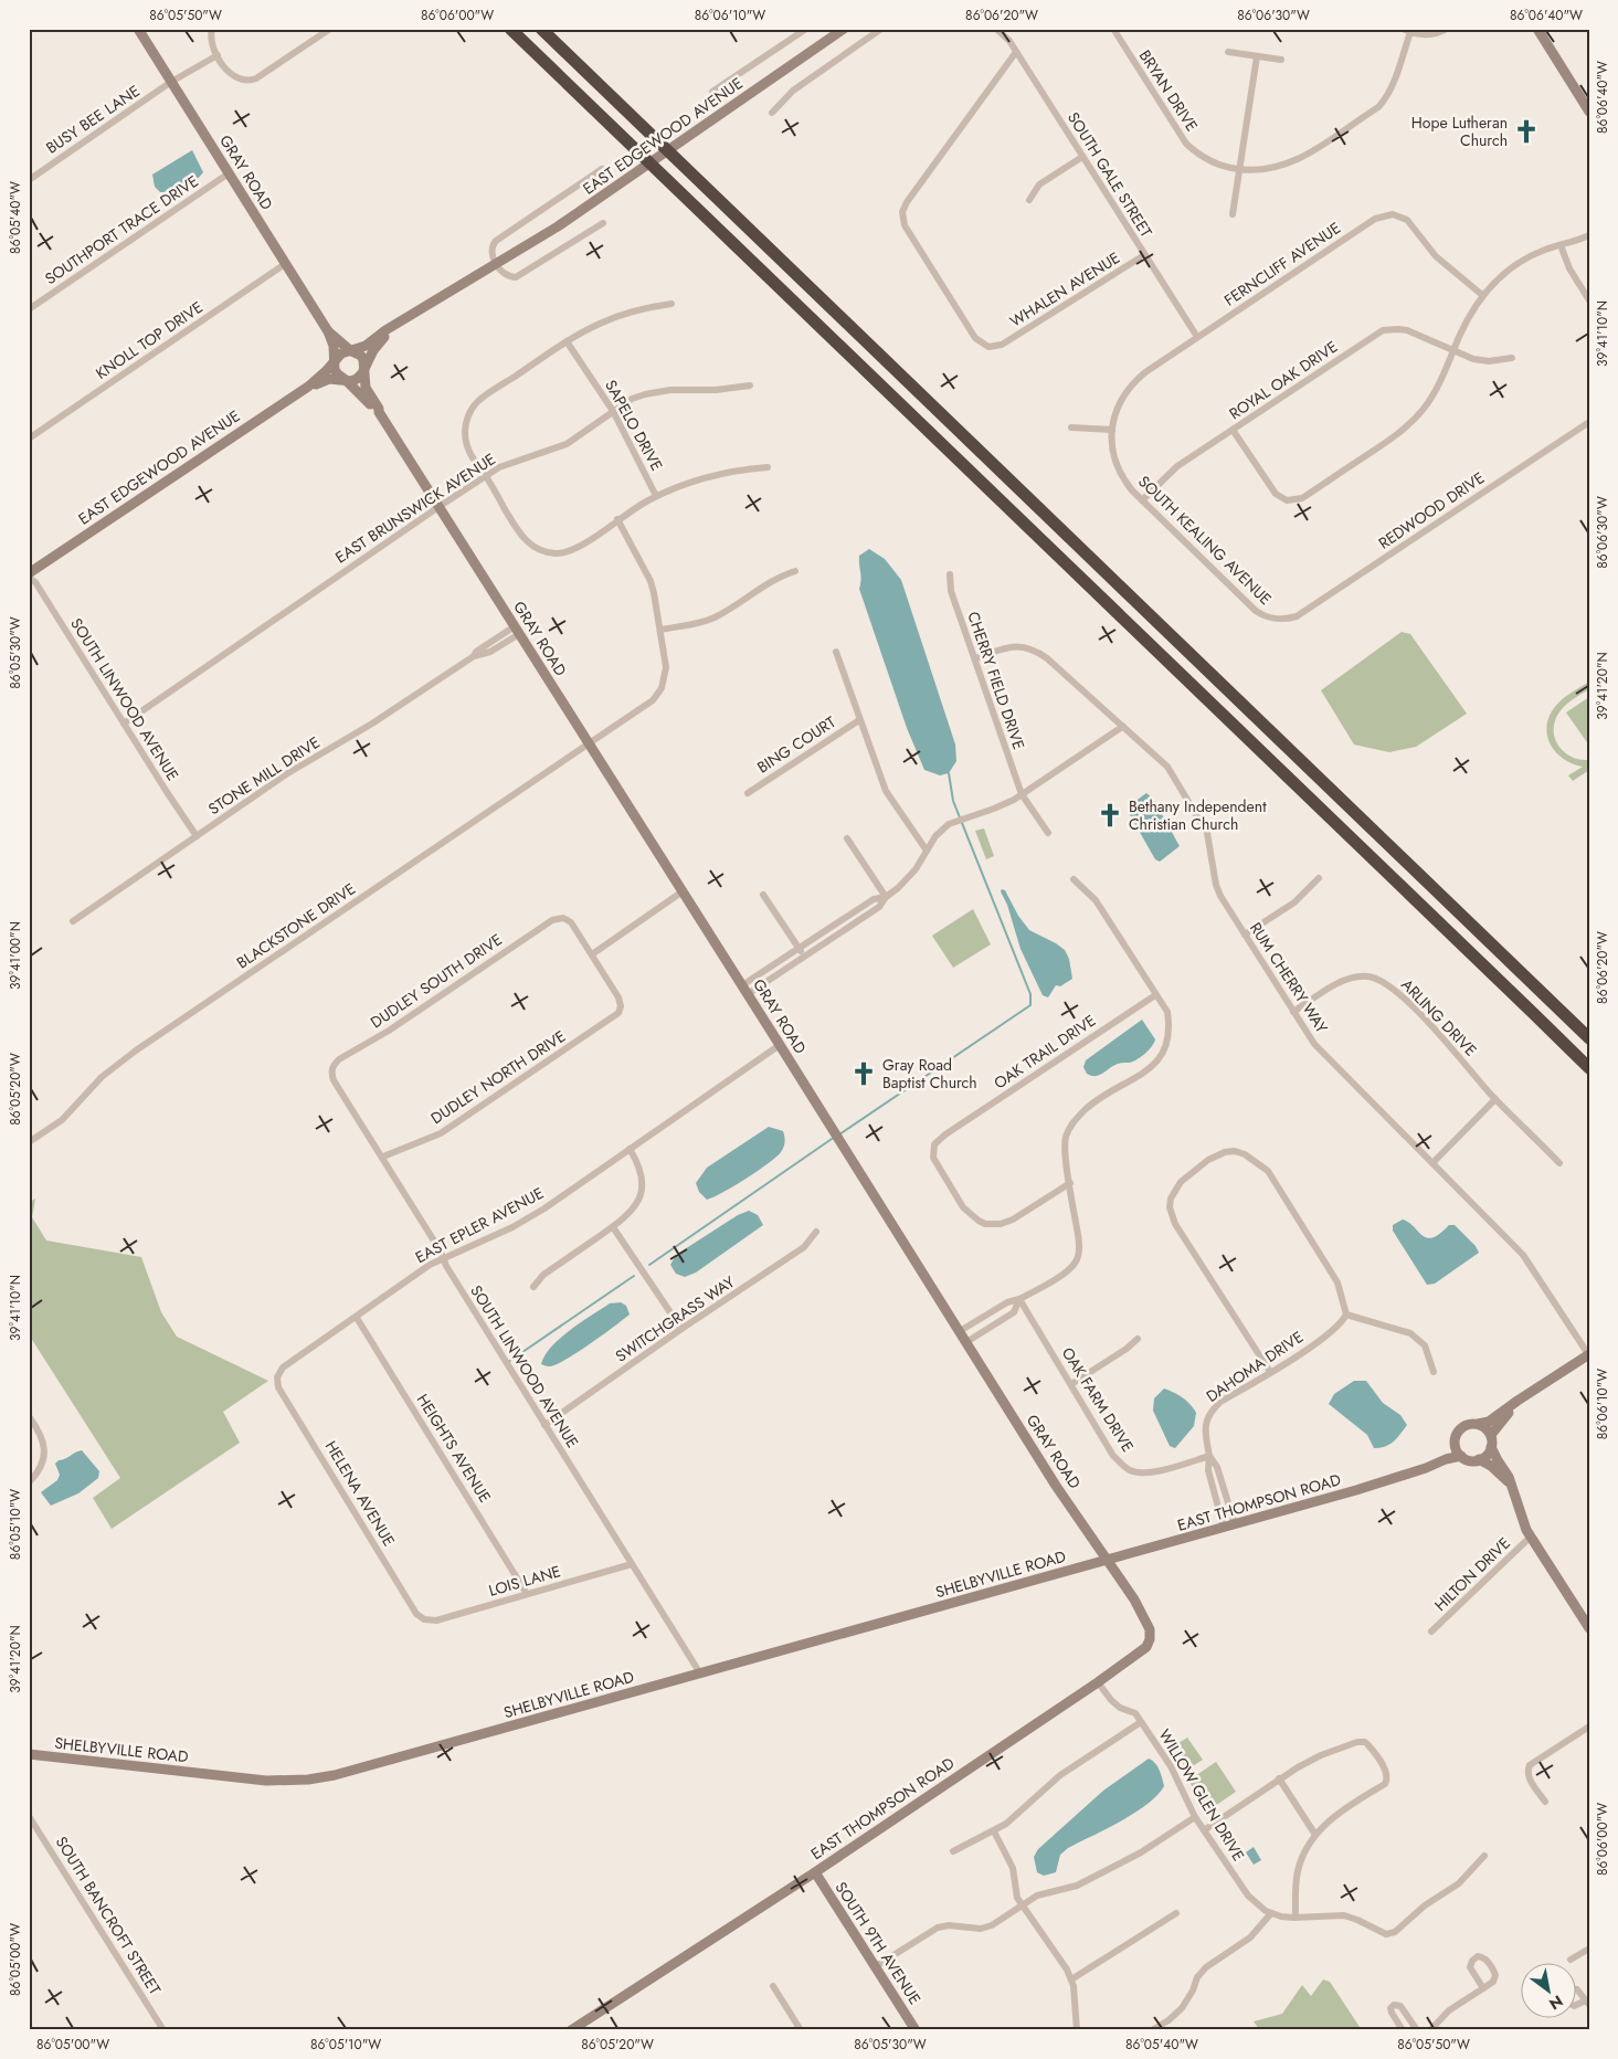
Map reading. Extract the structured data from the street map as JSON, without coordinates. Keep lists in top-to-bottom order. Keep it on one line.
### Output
{"streets":{"main road":["EAST EDGEWOOD AVENUE","GRAY ROAD","EAST THOMPSON ROAD","SHELBYVILLE ROAD","SOUTH 9TH AVENUE"],"street":["BRYAN DRIVE","BUSY BEE LANE","SOUTH GALE STREET","SOUTHPORT TRACE DRIVE","FERNCLIFF AVENUE","WHALEN AVENUE","KNOLL TOP DRIVE","ROYAL OAK DRIVE","SAPELO DRIVE","EAST BRUNSWICK AVENUE","REDWOOD DRIVE","SOUTH KEALING AVENUE","CHERRY FIELD DRIVE","SOUTH LINWOOD AVENUE","BING COURT","STONE MILL DRIVE","BLACKSTONE DRIVE","RUM CHERRY WAY","DUDLEY SOUTH DRIVE","ARLING DRIVE","OAK TRAIL DRIVE","DUDLEY NORTH DRIVE","EAST EPLER AVENUE","SWITCHGRASS WAY","DAHOMA DRIVE","OAK FARM DRIVE","HEIGHTS AVENUE","HELENA AVENUE","HILTON DRIVE","LOIS LANE","WILLOW GLEN DRIVE","SOUTH BANCROFT STREET"]},"crossings":[["BUSY BEE LANE","GRAY ROAD"],["EAST EDGEWOOD AVENUE","GRAY ROAD"],["EAST EDGEWOOD AVENUE","SOUTH LINWOOD AVENUE"],["GRAY ROAD","SOUTHPORT TRACE DRIVE"],["GRAY ROAD","KNOLL TOP DRIVE"],["GRAY ROAD","EAST BRUNSWICK AVENUE"],["GRAY ROAD","STONE MILL DRIVE"],["GRAY ROAD","BLACKSTONE DRIVE"],["GRAY ROAD","EAST EPLER AVENUE"],["GRAY ROAD","EAST THOMPSON ROAD"],["GRAY ROAD","SHELBYVILLE ROAD"],["SOUTH GALE STREET","FERNCLIFF AVENUE"],["SOUTH GALE STREET","WHALEN AVENUE"],["FERNCLIFF AVENUE","SOUTH KEALING AVENUE"],["ROYAL OAK DRIVE","SOUTH KEALING AVENUE"],["SAPELO DRIVE","EAST BRUNSWICK AVENUE"],["EAST BRUNSWICK AVENUE","SOUTH LINWOOD AVENUE"],["REDWOOD DRIVE","SOUTH KEALING AVENUE"],["CHERRY FIELD DRIVE","RUM CHERRY WAY"],["SOUTH LINWOOD AVENUE","STONE MILL DRIVE"],["SOUTH LINWOOD AVENUE","DUDLEY SOUTH DRIVE"],["SOUTH LINWOOD AVENUE","DUDLEY NORTH DRIVE"],["SOUTH LINWOOD AVENUE","EAST EPLER AVENUE"],["SOUTH LINWOOD AVENUE","SWITCHGRASS WAY"],["SOUTH LINWOOD AVENUE","SHELBYVILLE ROAD"],["SOUTH LINWOOD AVENUE","LOIS LANE"],["RUM CHERRY WAY","ARLING DRIVE"],["DUDLEY SOUTH DRIVE","DUDLEY NORTH DRIVE"],["EAST EPLER AVENUE","HEIGHTS AVENUE"],["EAST EPLER AVENUE","HELENA AVENUE"],["DAHOMA DRIVE","OAK FARM DRIVE"],["DAHOMA DRIVE","EAST THOMPSON ROAD"],["HEIGHTS AVENUE","LOIS LANE"],["HELENA AVENUE","LOIS LANE"],["EAST THOMPSON ROAD","SHELBYVILLE ROAD"],["EAST THOMPSON ROAD","WILLOW GLEN DRIVE"],["EAST THOMPSON ROAD","SOUTH 9TH AVENUE"]],"places":{"church":["Hope Lutheran Church","Bethany Independent Christian Church","Gray Road Baptist Church"]},"north":"bottom right","coordinates":["86°05'50\"W","86°06'00\"W","86°06'10\"W","86°06'20\"W","86°06'30\"W","86°06'40\"W","86°05'40\"W","39°41'10\"N","86°05'30\"W","39°41'20\"N","39°41'00\"N","86°05'20\"W","86°05'10\"W","86°05'00\"W"]}
